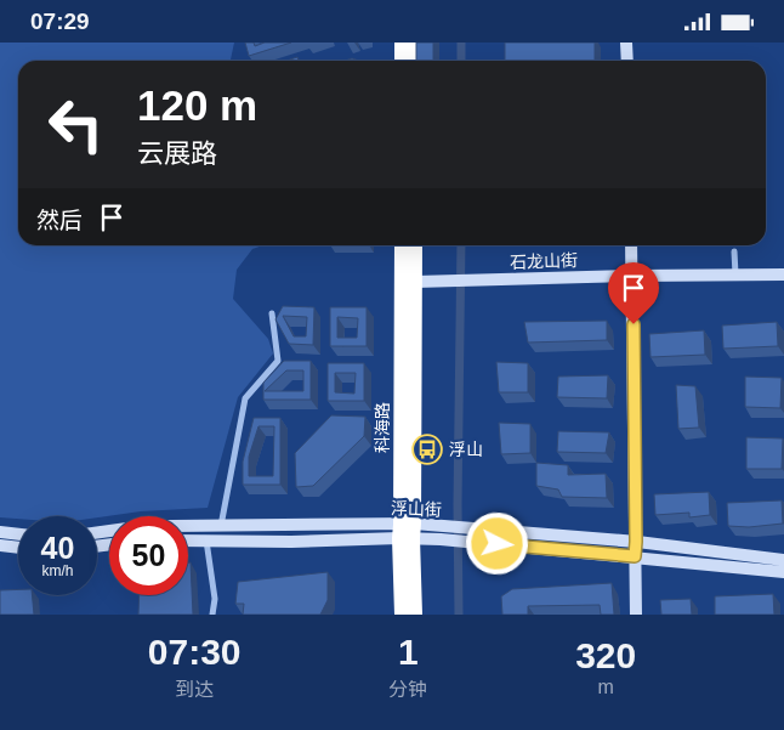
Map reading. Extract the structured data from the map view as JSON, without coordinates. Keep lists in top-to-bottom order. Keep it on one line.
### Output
{"streets":{"highway":["科海路"],"main road":["石龙山街","浮山街"]},"crossings":[["石龙山街","科海路"],["科海路","浮山街"]],"places":{"bus stop":["浮山"]},"page":{"status":"07:29","turn":["120 m","云展路"],"then":"然后","speed":"40 km/h","limit":"50","eta":["07:30","到达","1","分钟","320","m"]}}
